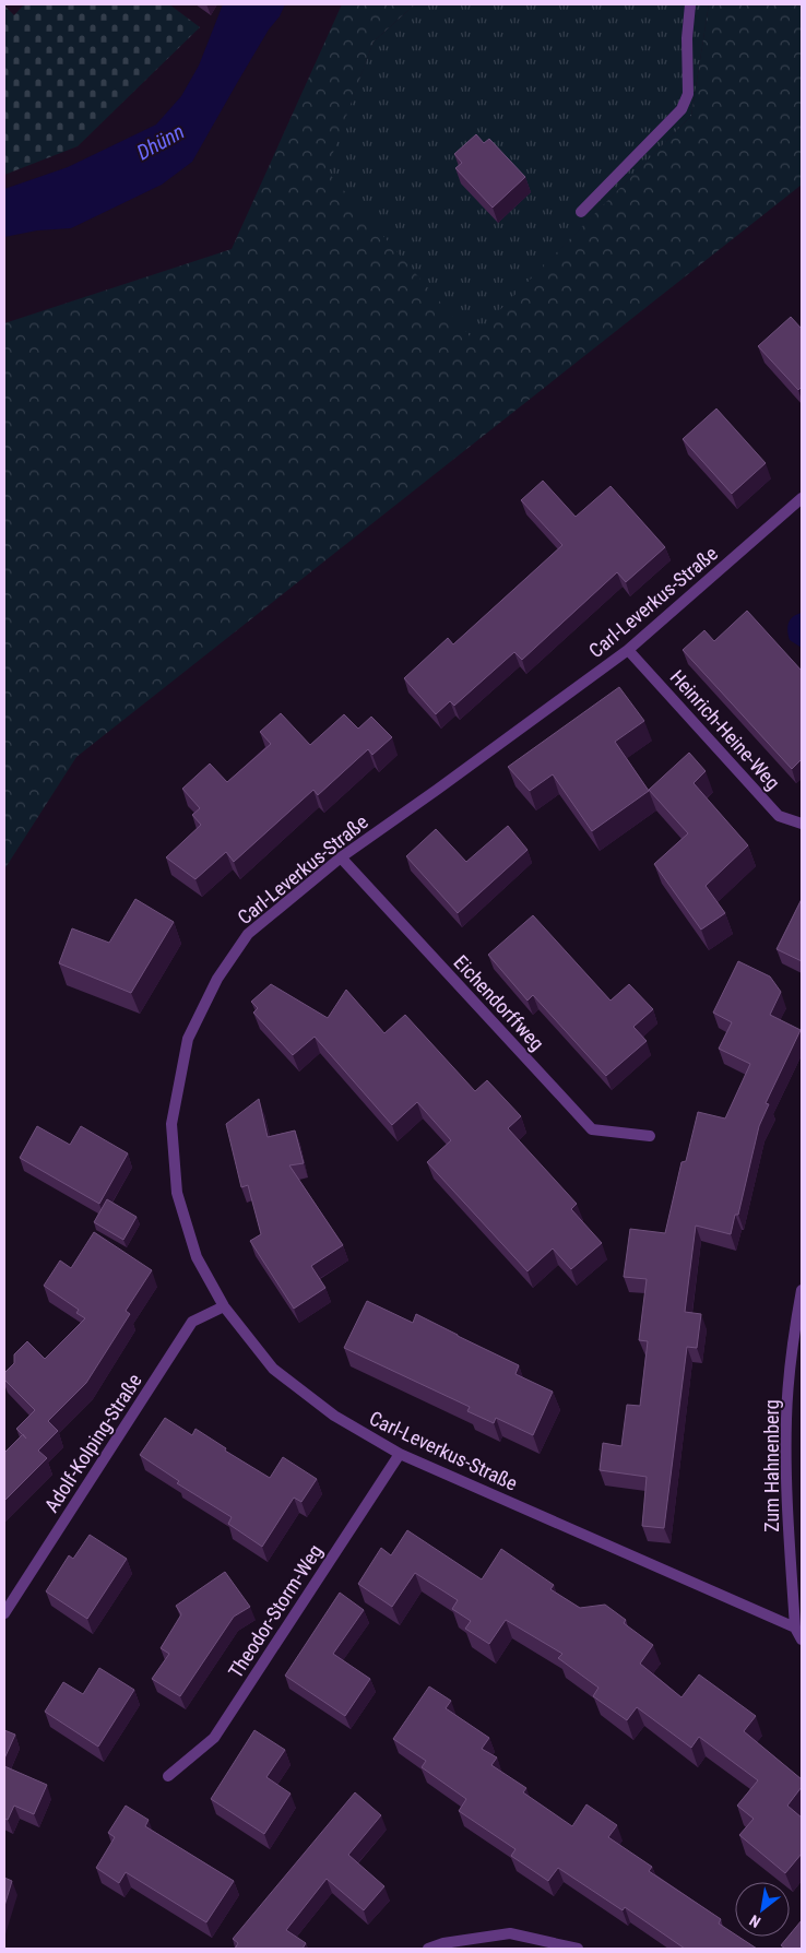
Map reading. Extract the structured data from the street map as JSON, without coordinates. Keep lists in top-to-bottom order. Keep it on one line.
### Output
{"streets":{"street":["Carl-Leverkus-Straße","Heinrich-Heine-Weg","Eichendorffweg","Adolf-Kolping-Straße","Zum Hahnenberg","Theodor-Storm-Weg"]},"crossings":[["Carl-Leverkus-Straße","Heinrich-Heine-Weg"],["Carl-Leverkus-Straße","Eichendorffweg"],["Carl-Leverkus-Straße","Adolf-Kolping-Straße"],["Carl-Leverkus-Straße","Zum Hahnenberg"],["Carl-Leverkus-Straße","Theodor-Storm-Weg"]],"water":["Dhünn"],"north":"bottom left"}
